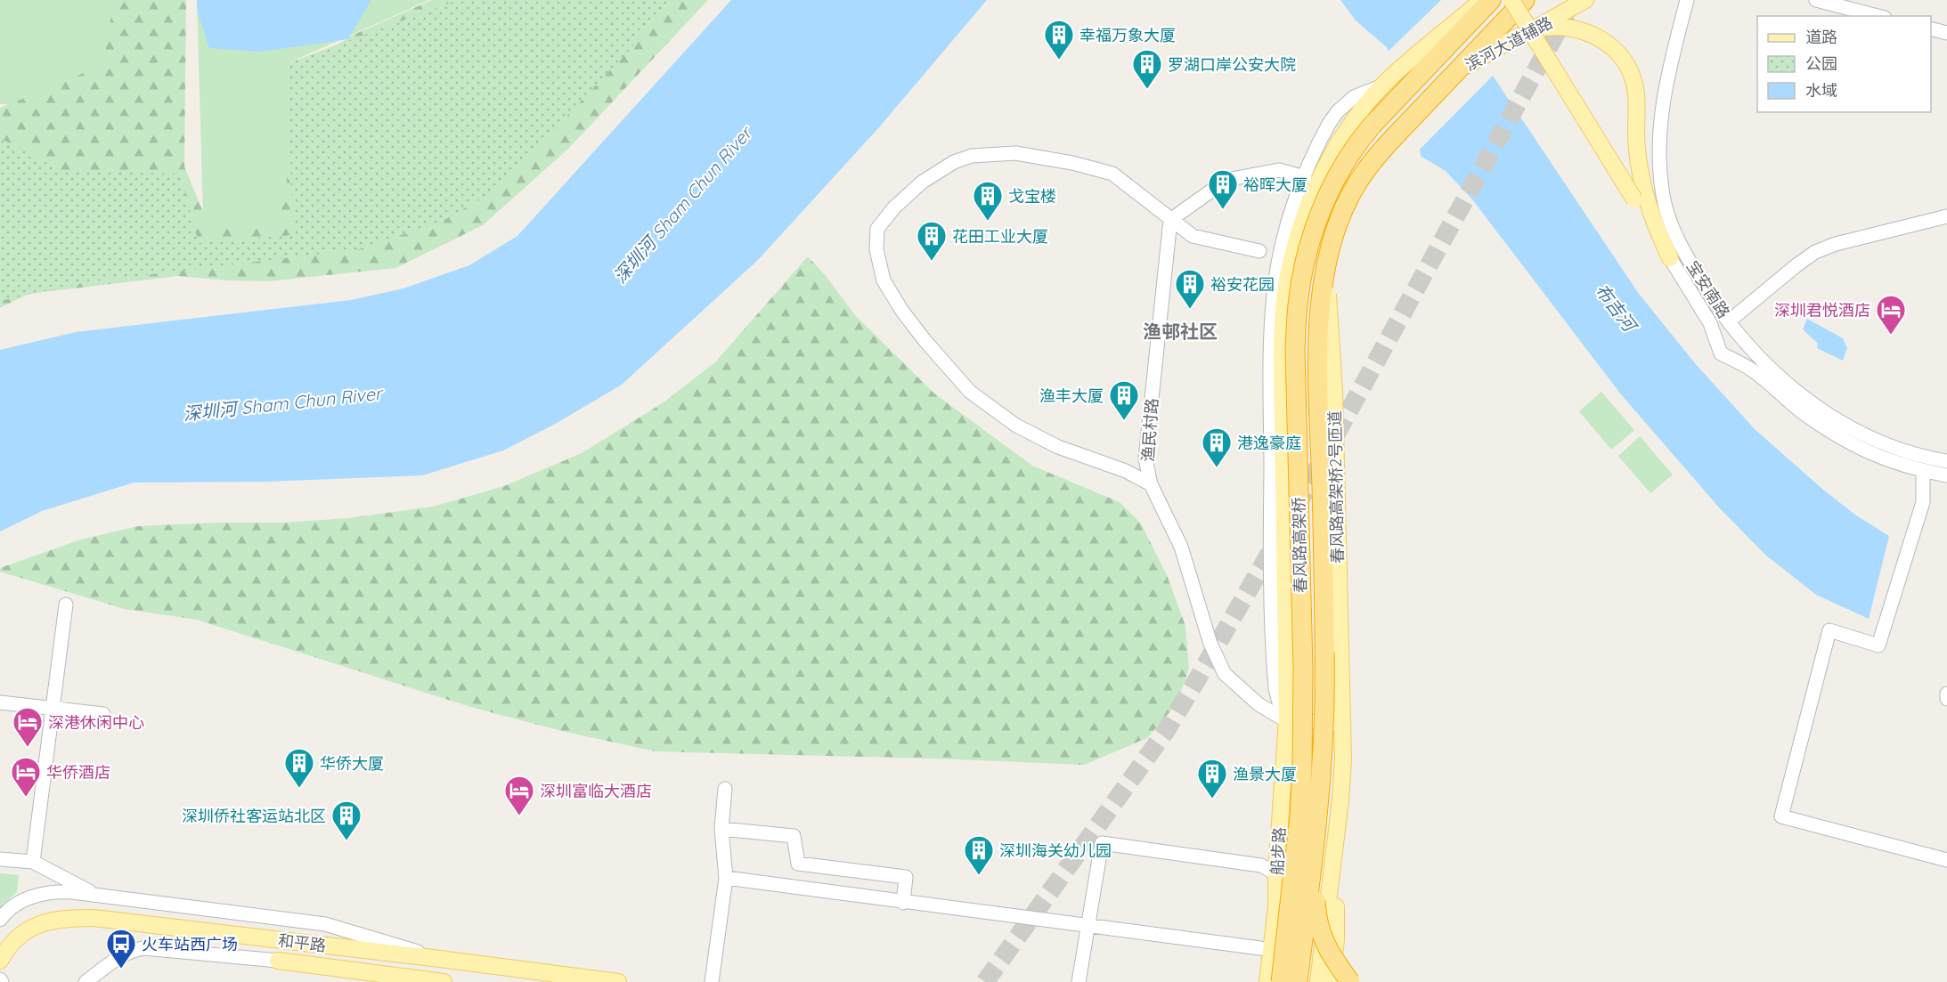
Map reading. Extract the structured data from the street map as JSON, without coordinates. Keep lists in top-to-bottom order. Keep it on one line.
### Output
{"streets":{"highway":["春风路高架桥"],"main road":["滨河大道辅路","春风路高架桥2号匝道","船步路","和平路"],"street":["宝安南路","渔民村路"]},"crossings":[["滨河大道辅路","春风路高架桥"],["渔民村路","春风路高架桥2号匝道"],["渔民村路","船步路"],["春风路高架桥2号匝道","春风路高架桥"]],"districts":["渔邨社区"],"water":["深圳河 Sham Chun River","布吉河"],"places":{"building":["幸福万象大厦","罗湖口岸公安大院","裕晖大厦","戈宝楼","花田工业大厦","裕安花园","渔丰大厦","港逸豪庭","华侨大厦","渔景大厦","深圳侨社客运站北区","深圳海关幼儿园"],"hotel":["深圳君悦酒店","深港休闲中心","华侨酒店","深圳富临大酒店"],"bus stop":["火车站西广场"]},"legend":["道路","公园","水域"]}
